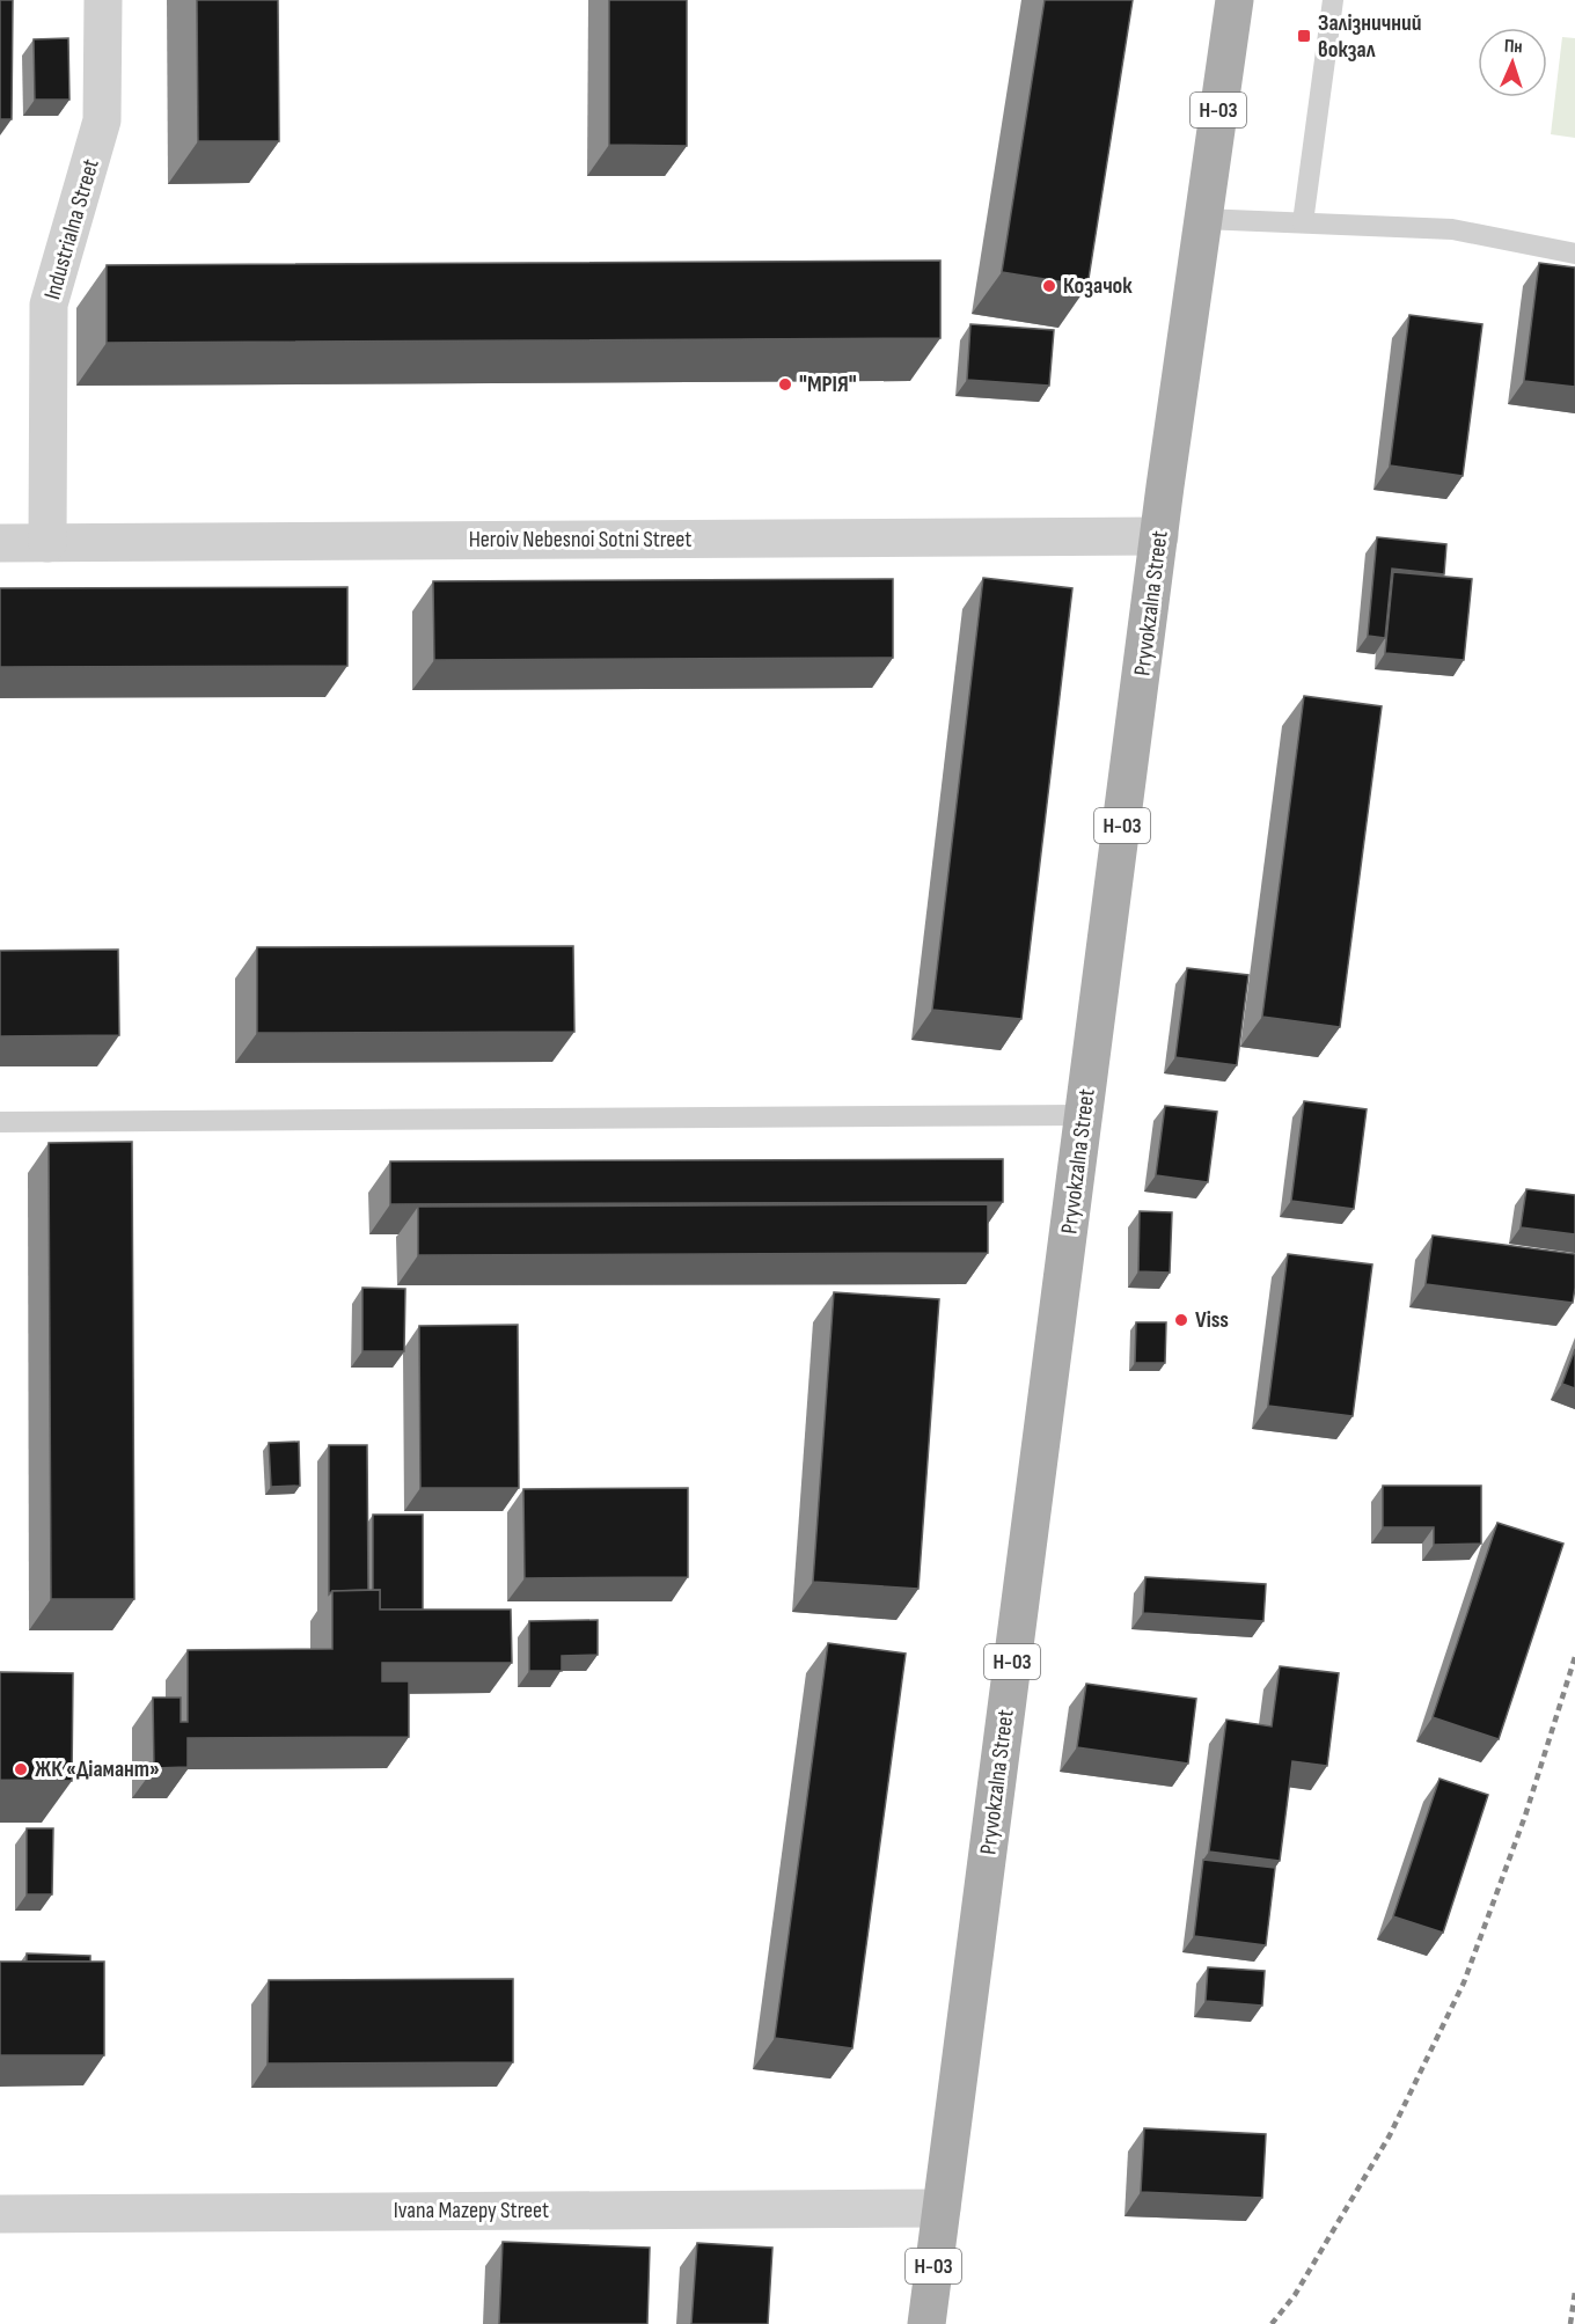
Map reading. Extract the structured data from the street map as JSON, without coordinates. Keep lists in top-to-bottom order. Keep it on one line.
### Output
{"streets":{"main road":["Н-03","Pryvokzalna Street"],"street":["Industrialna Street","Heroiv Nebesnoi Sotni Street","Ivana Mazepy Street"]},"crossings":[["Industrialna Street","Heroiv Nebesnoi Sotni Street"],["Heroiv Nebesnoi Sotni Street","Pryvokzalna Street"],["Pryvokzalna Street","Ivana Mazepy Street"]],"places":{"transit":["Залізничний вокзал"],"other":["Козачок","\"МРІЯ\"","Viss","ЖК «Діамант»"]},"north":"top"}
